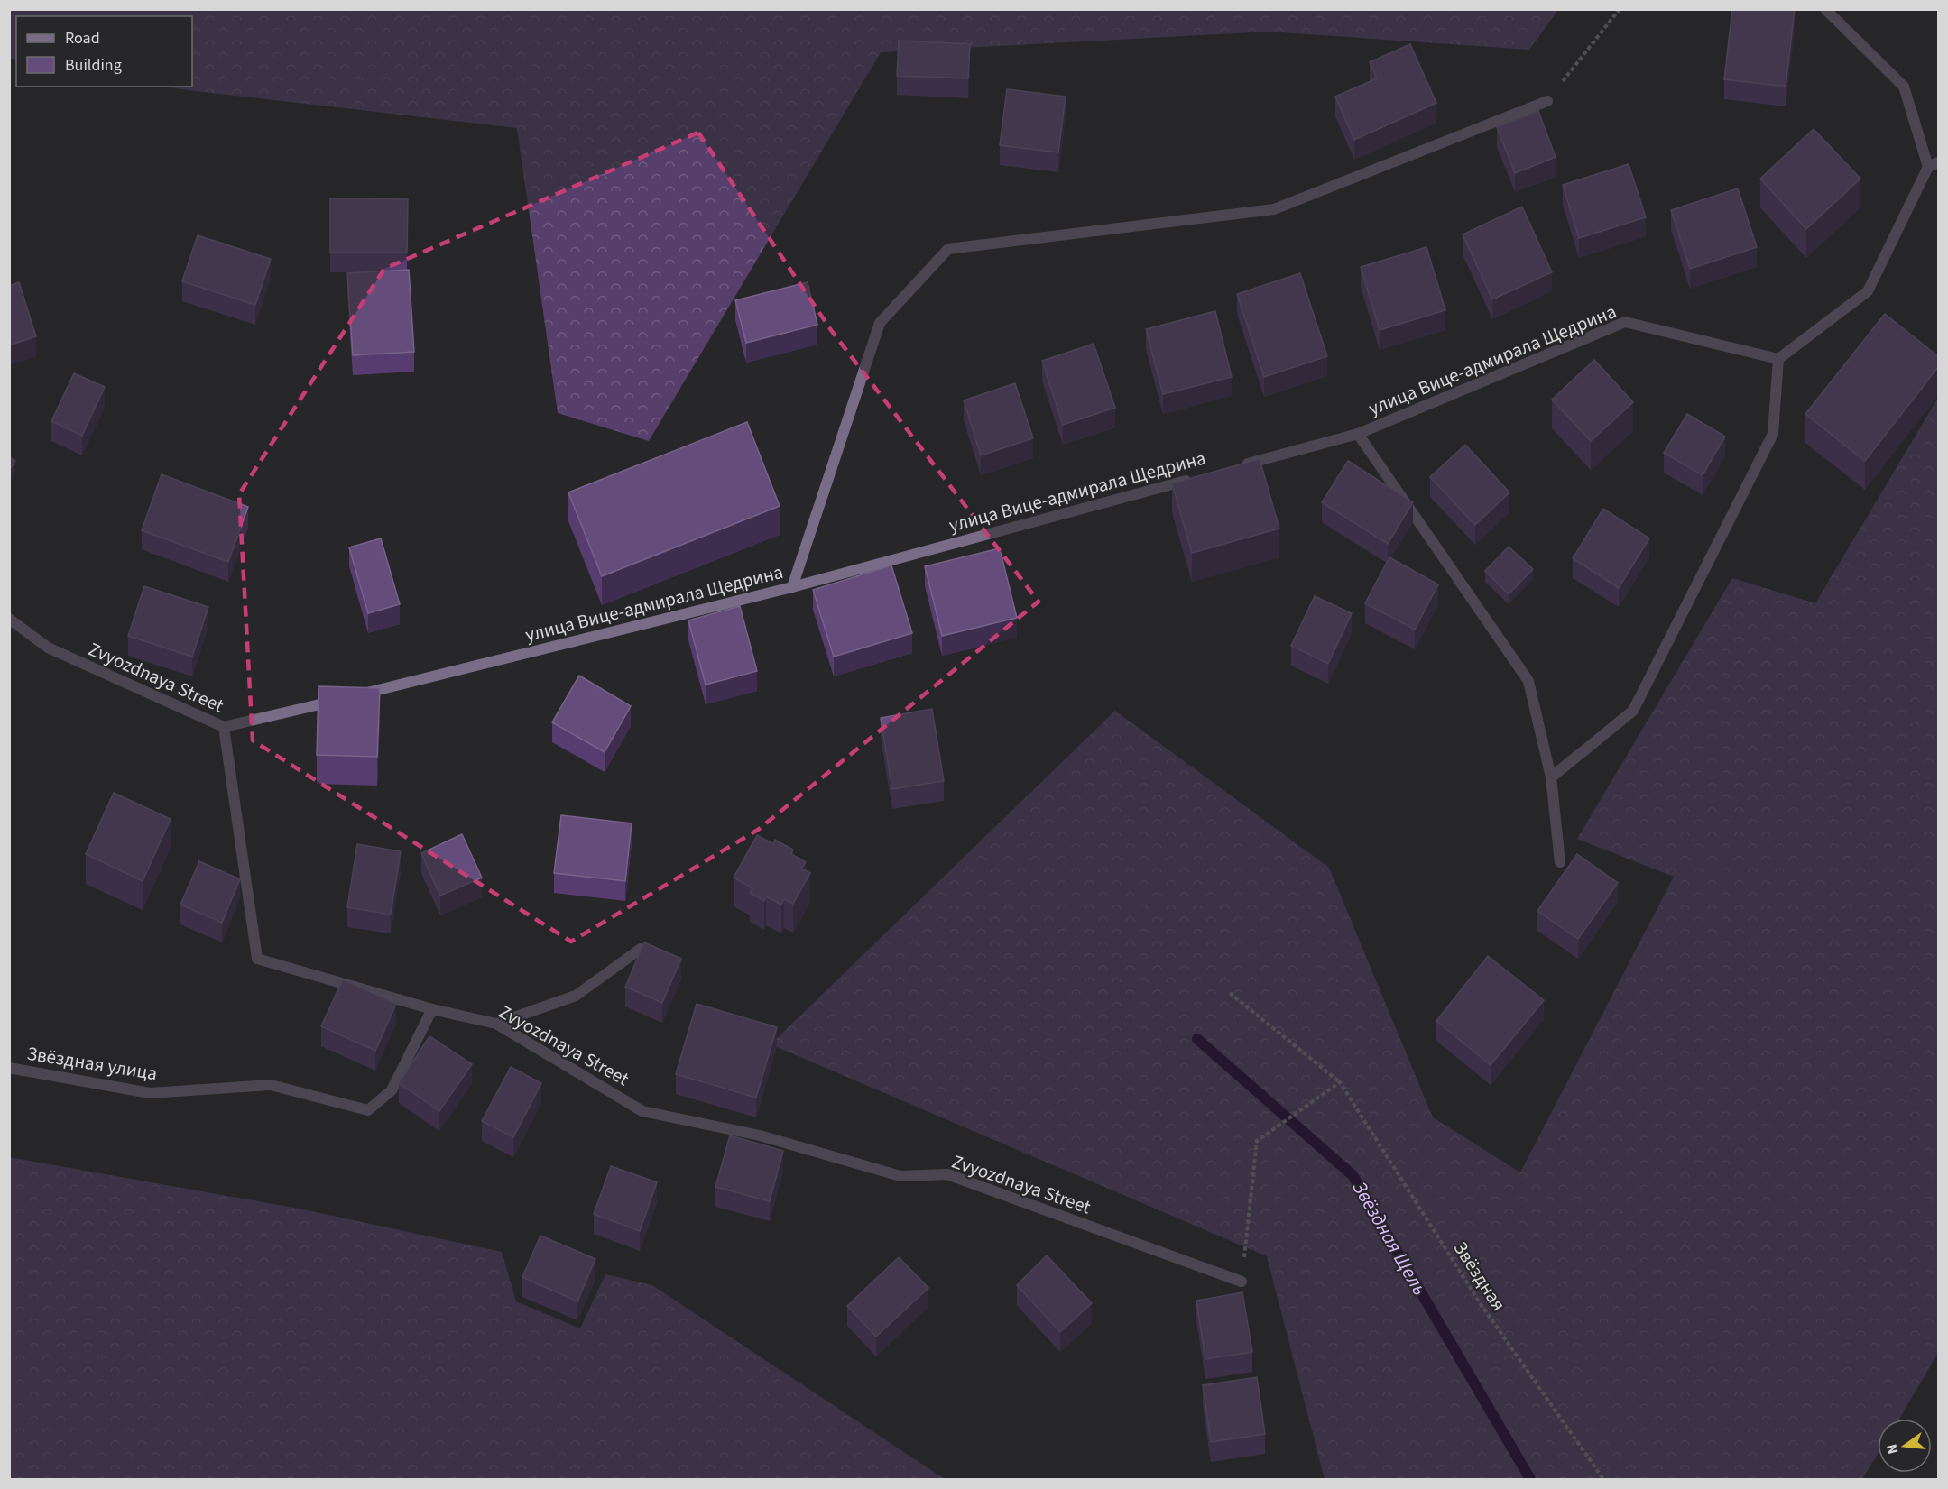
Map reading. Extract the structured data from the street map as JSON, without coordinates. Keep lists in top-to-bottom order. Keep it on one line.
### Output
{"streets":{"street":["улица Вице-адмирала Щедрина","Zvyozdnaya Street","Звёздная улица"],"path":["Звёздная"]},"crossings":[["улица Вице-адмирала Щедрина","Zvyozdnaya Street"],["Zvyozdnaya Street","Звёздная улица"]],"water":["Звёздная Щель"],"legend":["Road","Building"],"north":"left"}
